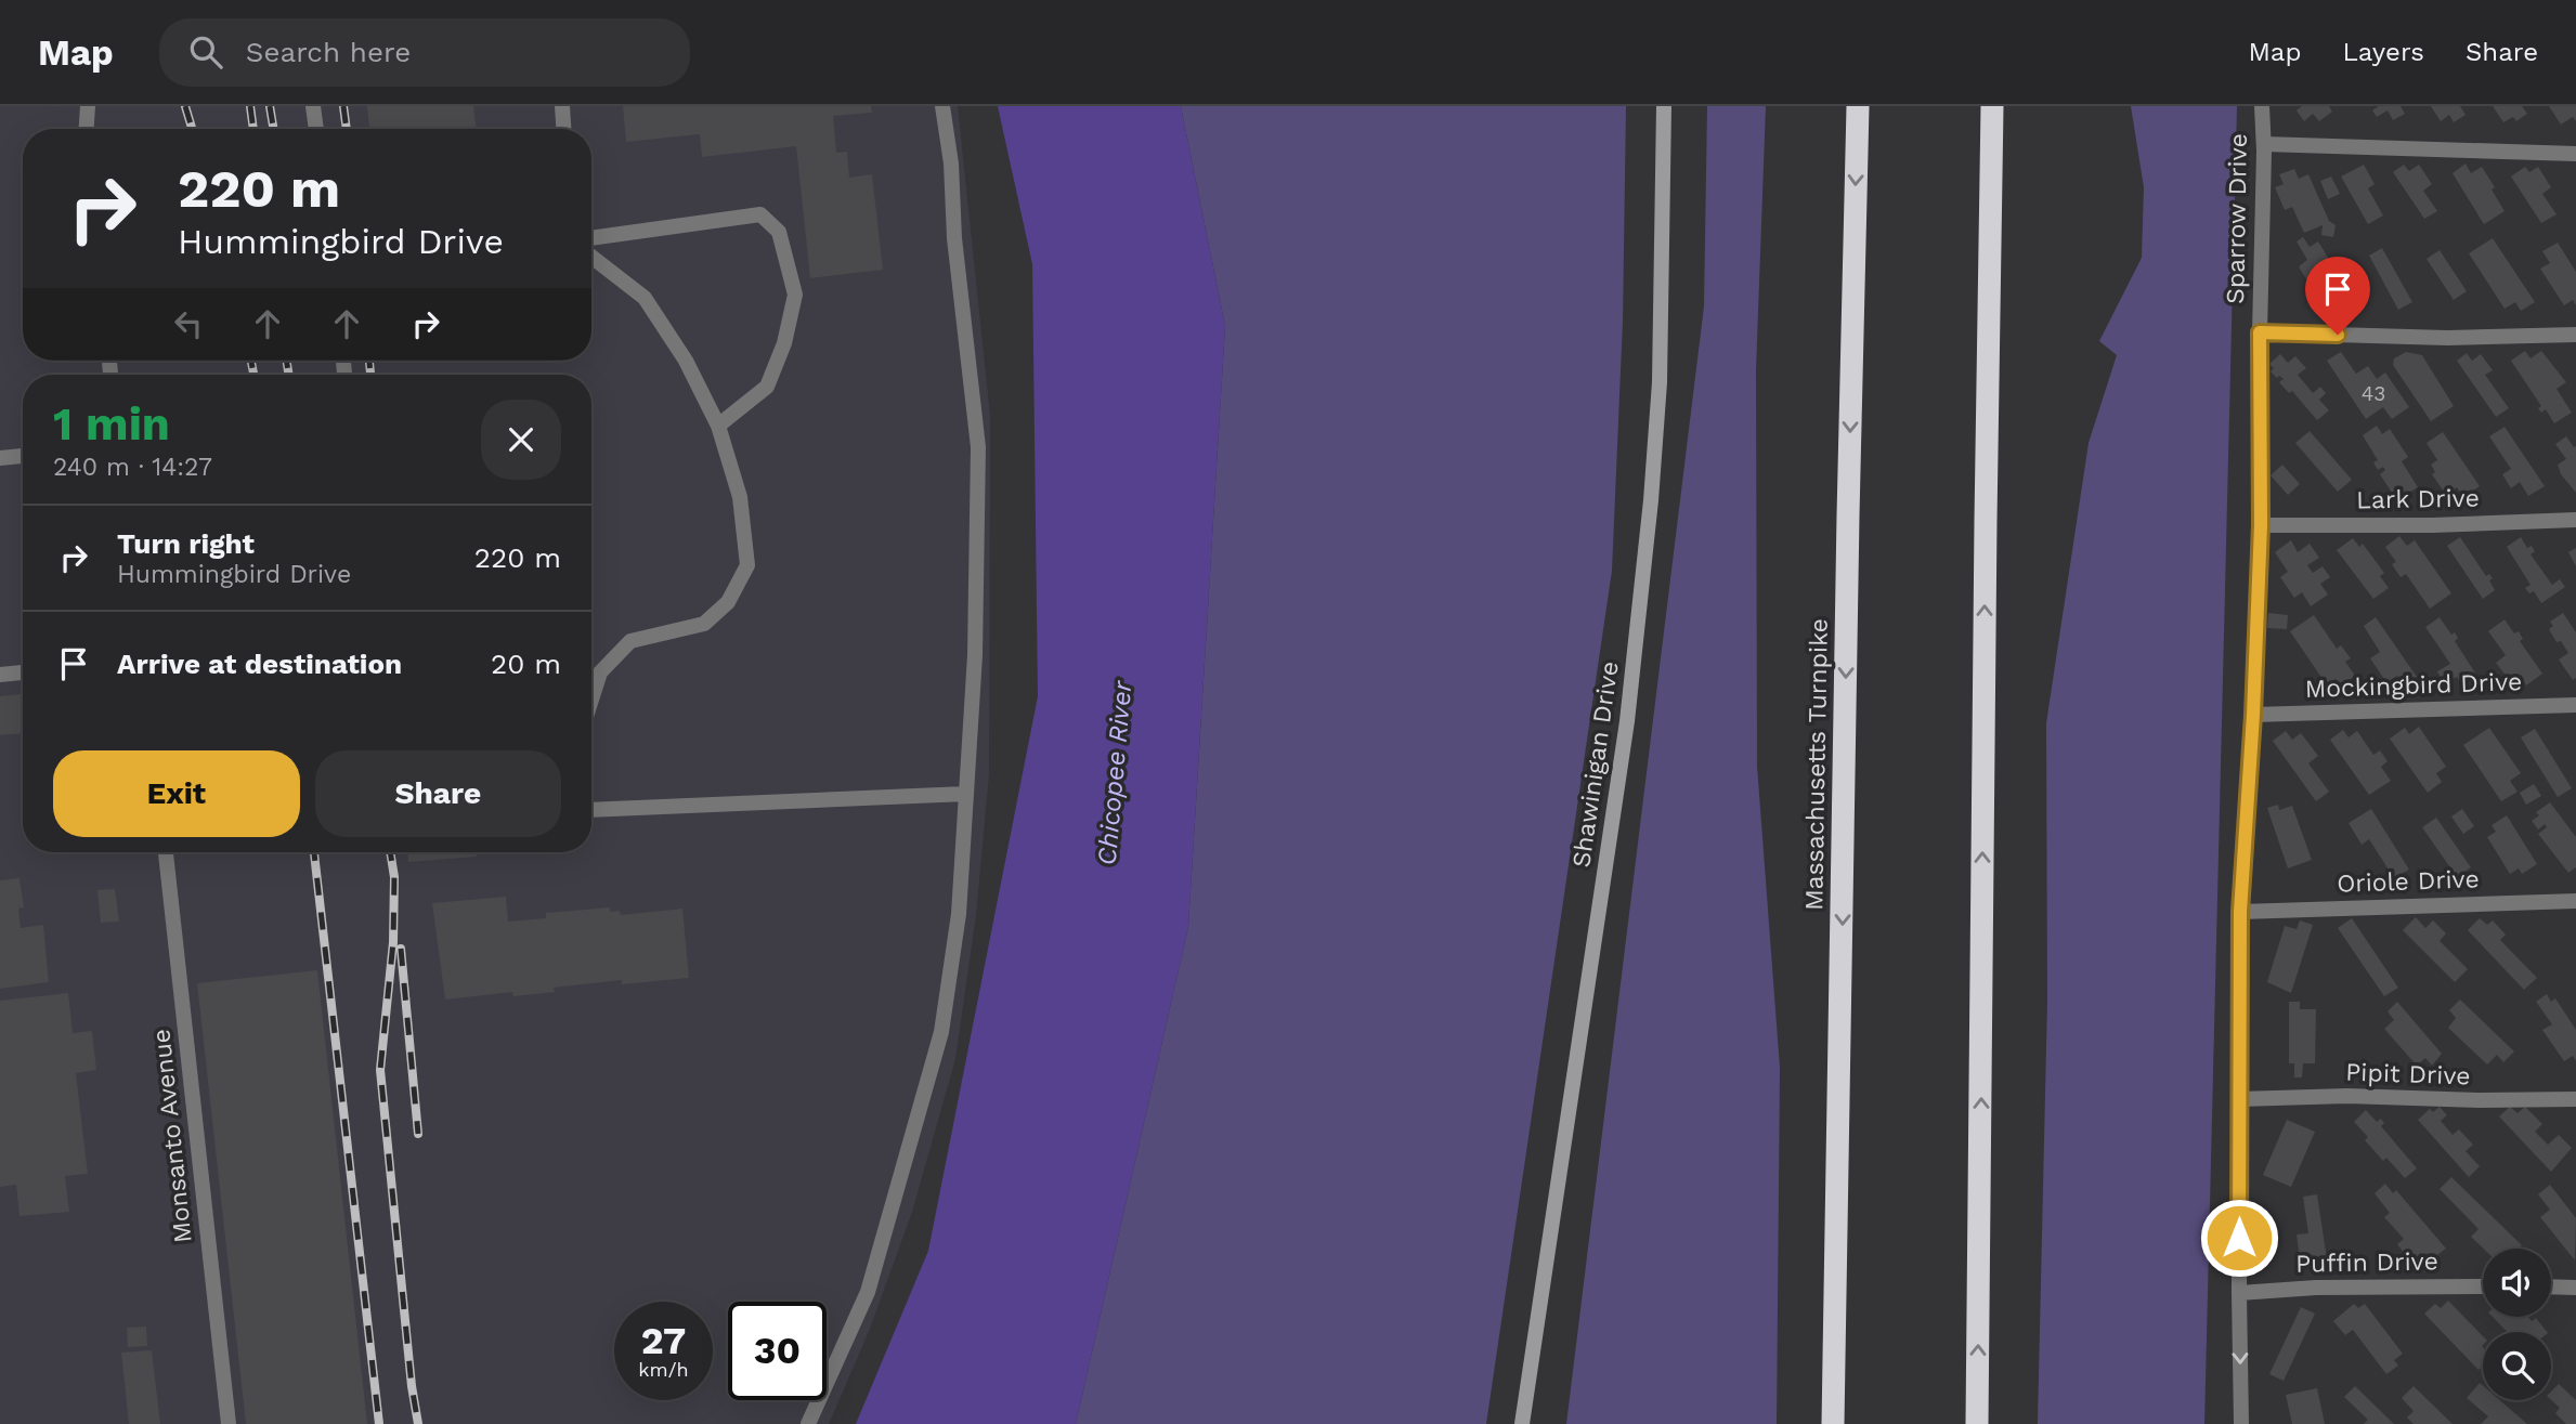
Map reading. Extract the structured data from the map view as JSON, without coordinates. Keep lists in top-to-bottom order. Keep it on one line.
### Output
{"streets":{"highway":["Massachusetts Turnpike"],"main road":["Shawinigan Drive"],"street":["Sparrow Drive","Lark Drive","Mockingbird Drive","Oriole Drive","Pipit Drive","Monsanto Avenue","Puffin Drive"]},"crossings":[["Sparrow Drive","Lark Drive"],["Sparrow Drive","Mockingbird Drive"],["Sparrow Drive","Oriole Drive"],["Sparrow Drive","Pipit Drive"],["Sparrow Drive","Puffin Drive"]],"water":["Chicopee River"],"house_numbers":["43"],"page":{"header":"Map","search":"Search here","nav":["Map","Layers","Share"],"turn":["220 m","Hummingbird Drive"],"heading":["1 min","240 m · 14:27"],"list":[{"name":"Turn right","note":"Hummingbird Drive","value":"220 m"},{"name":"Arrive at destination","value":"20 m"}],"buttons":["Exit","Share"],"speed":"27 km/h","limit":"30"}}
